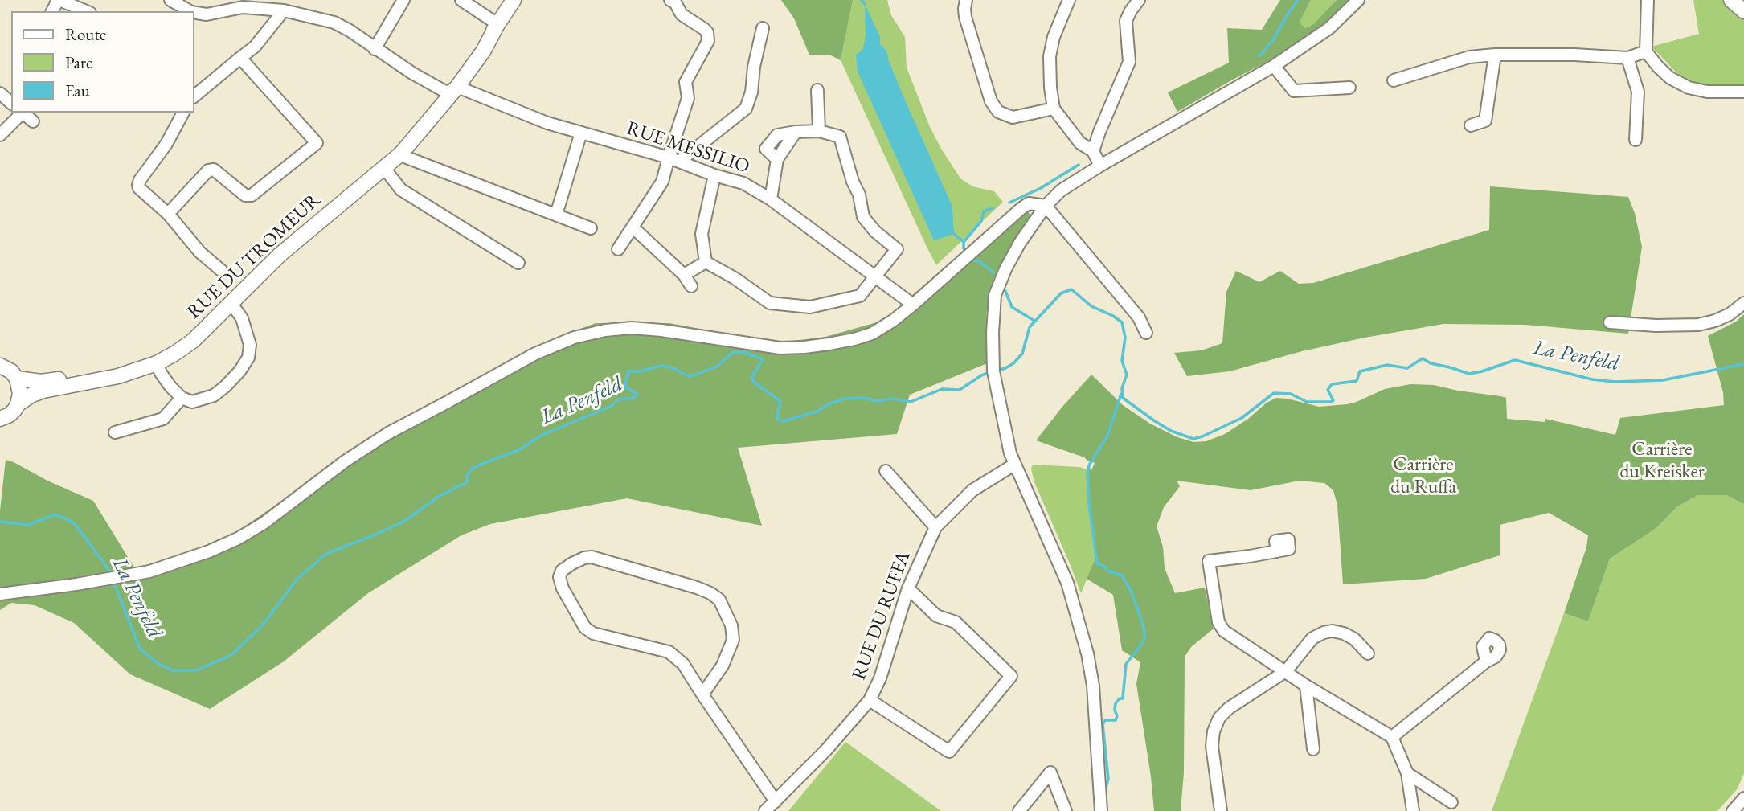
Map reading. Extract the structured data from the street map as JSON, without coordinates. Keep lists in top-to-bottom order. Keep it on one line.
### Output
{"streets":{"main road":["RUE DU TROMEUR"],"street":["RUE MESSILIO","RUE DU RUFFA"]},"crossings":[["RUE MESSILIO","RUE DU TROMEUR"]],"water":["La Penfeld"],"parks":["Carrière du Kreisker","Carrière du Ruffa"],"legend":["Route","Parc","Eau"]}
